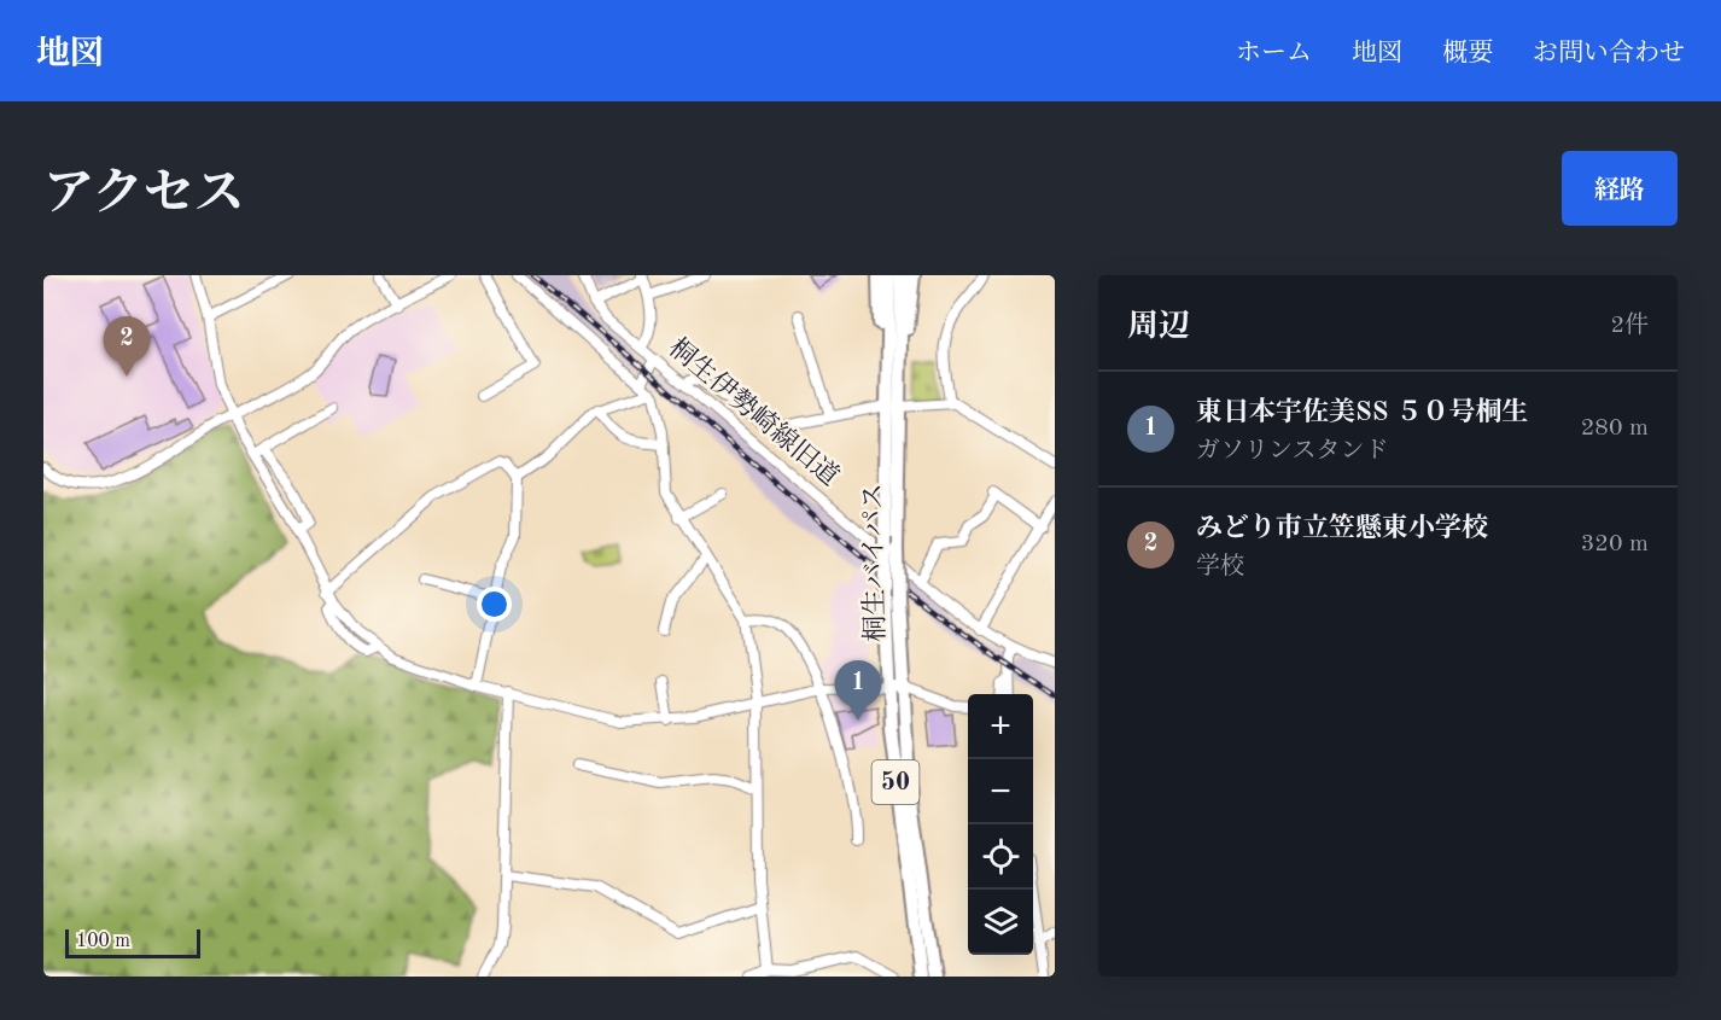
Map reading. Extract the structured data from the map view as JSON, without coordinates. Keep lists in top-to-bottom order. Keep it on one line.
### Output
{"streets":{"highway":["桐生バイパス","50"],"street":["桐生伊勢崎線旧道"]},"crossings":[["桐生バイパス","50"]],"scale_bar":"100 m","page":{"header":"地図","nav":["ホーム","地図","概要","お問い合わせ"],"title":"アクセス","buttons":"経路","heading":["周辺","2件"],"pins":["2","1"],"list":[{"mark":"1","name":"東日本宇佐美SS ５０号桐生","note":"ガソリンスタンド","value":"280 m"},{"mark":"2","name":"みどり市立笠懸東小学校","note":"学校","value":"320 m"}],"map_buttons":["+","−"],"scale":"100 m"}}
